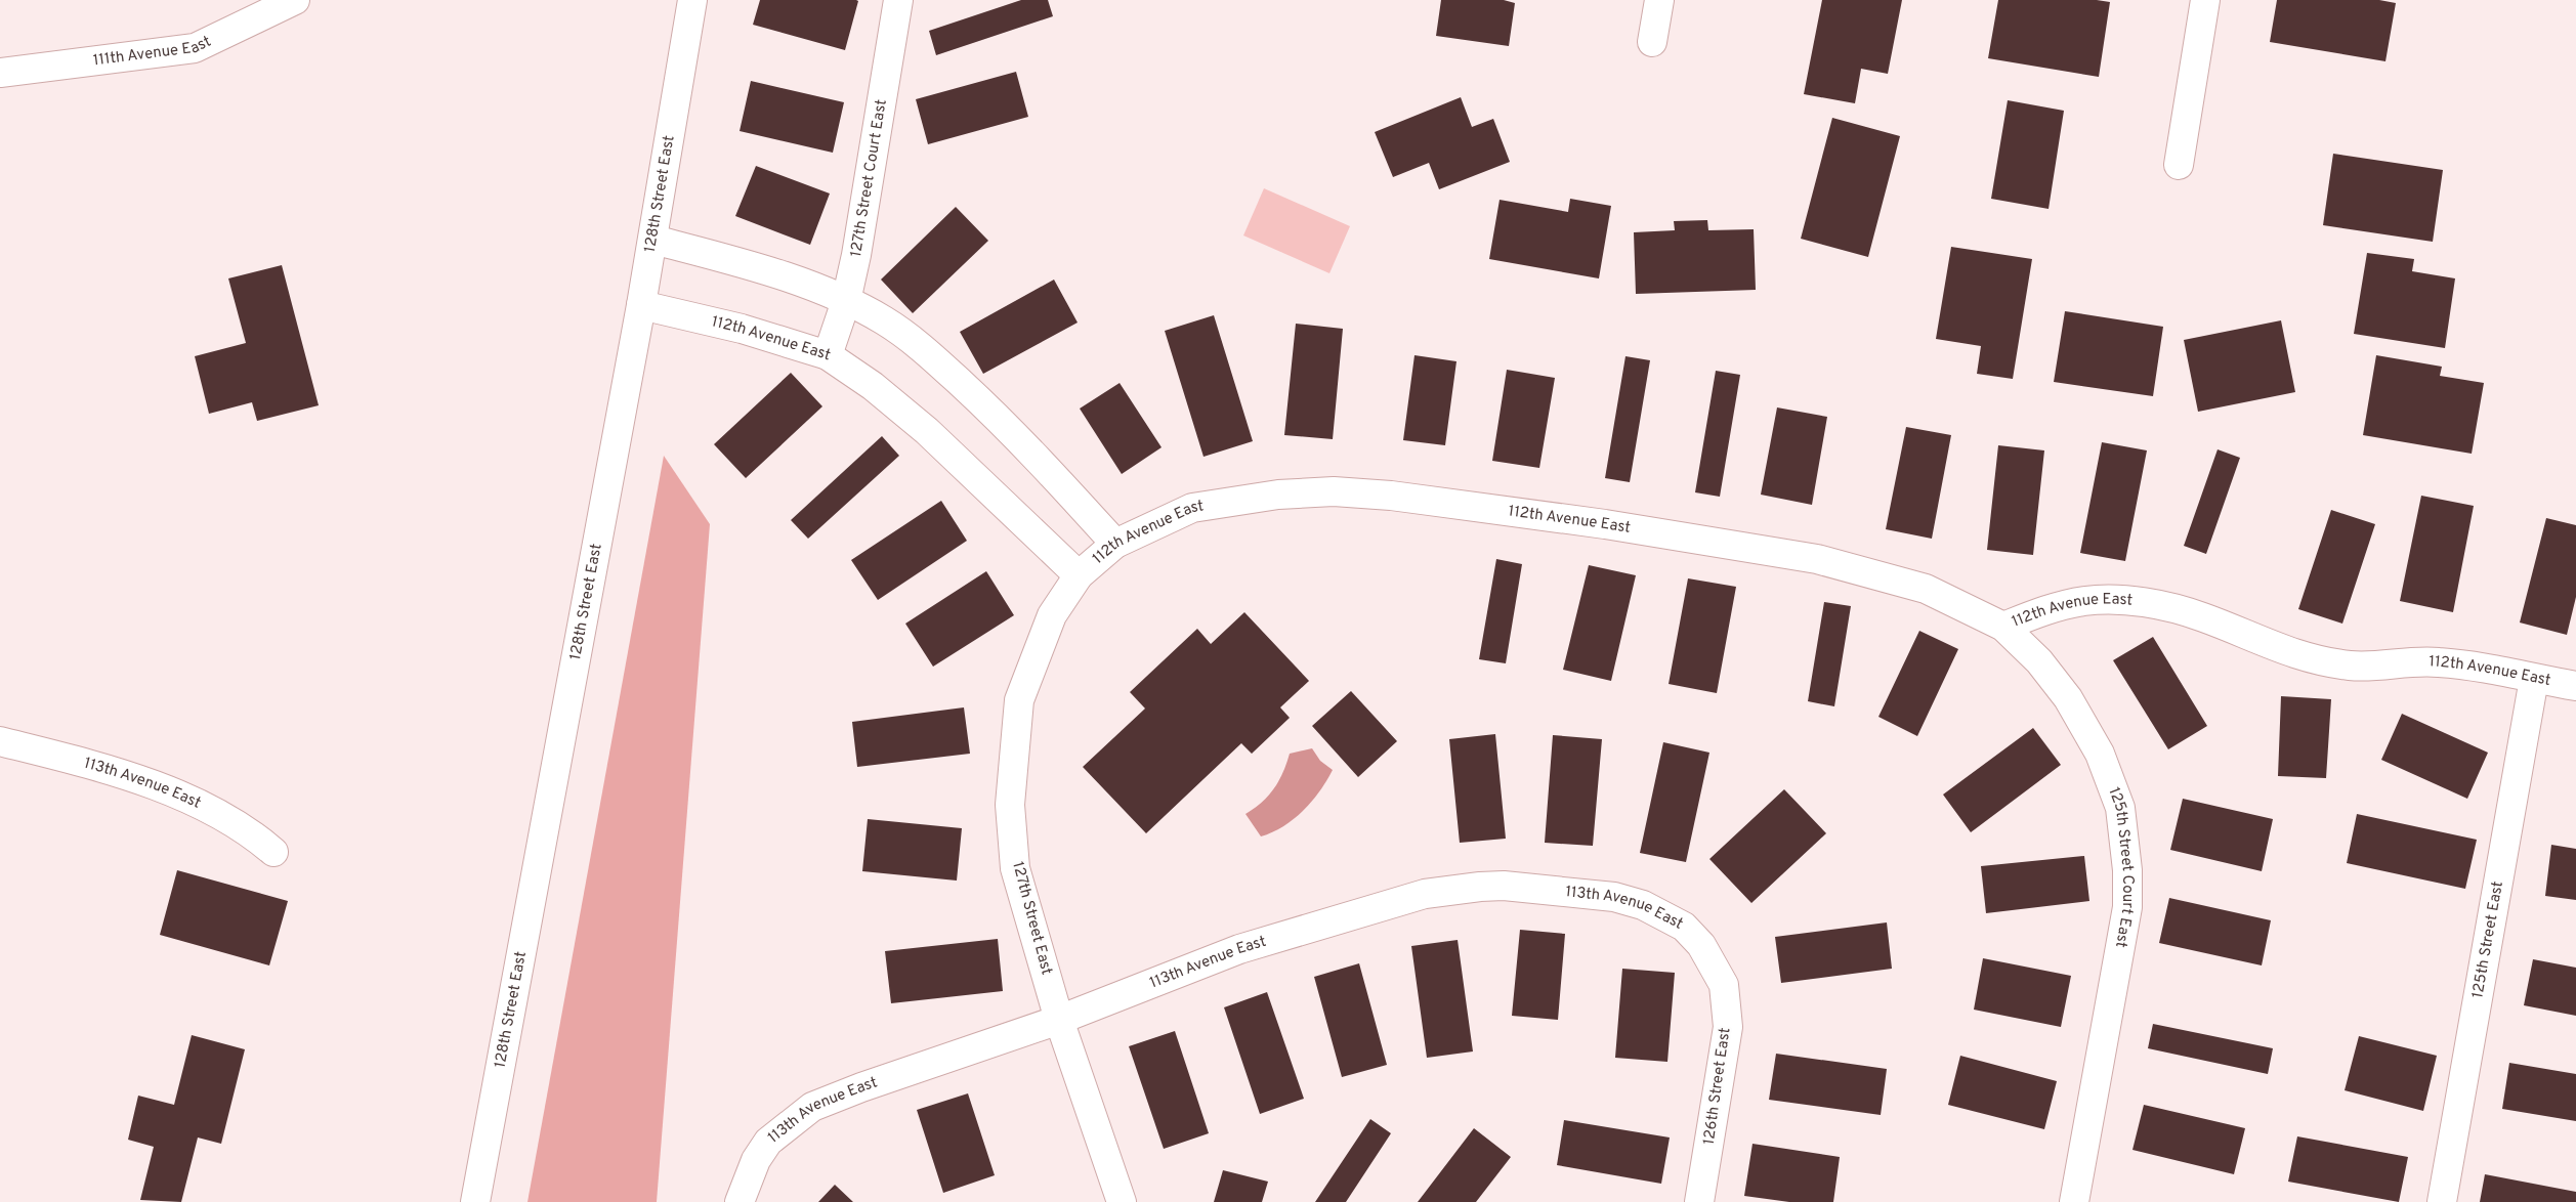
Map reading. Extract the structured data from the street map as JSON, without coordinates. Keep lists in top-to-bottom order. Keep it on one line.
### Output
{"streets":{"street":["111th Avenue East","127th Street Court East","128th Street East","112th Avenue East","113th Avenue East","125th Street Court East","127th Street East","125th Street East","126th Street East"]},"crossings":[["127th Street Court East","112th Avenue East"],["128th Street East","112th Avenue East"],["112th Avenue East","125th Street Court East"],["112th Avenue East","127th Street East"],["112th Avenue East","125th Street East"],["113th Avenue East","127th Street East"],["113th Avenue East","126th Street East"]]}
